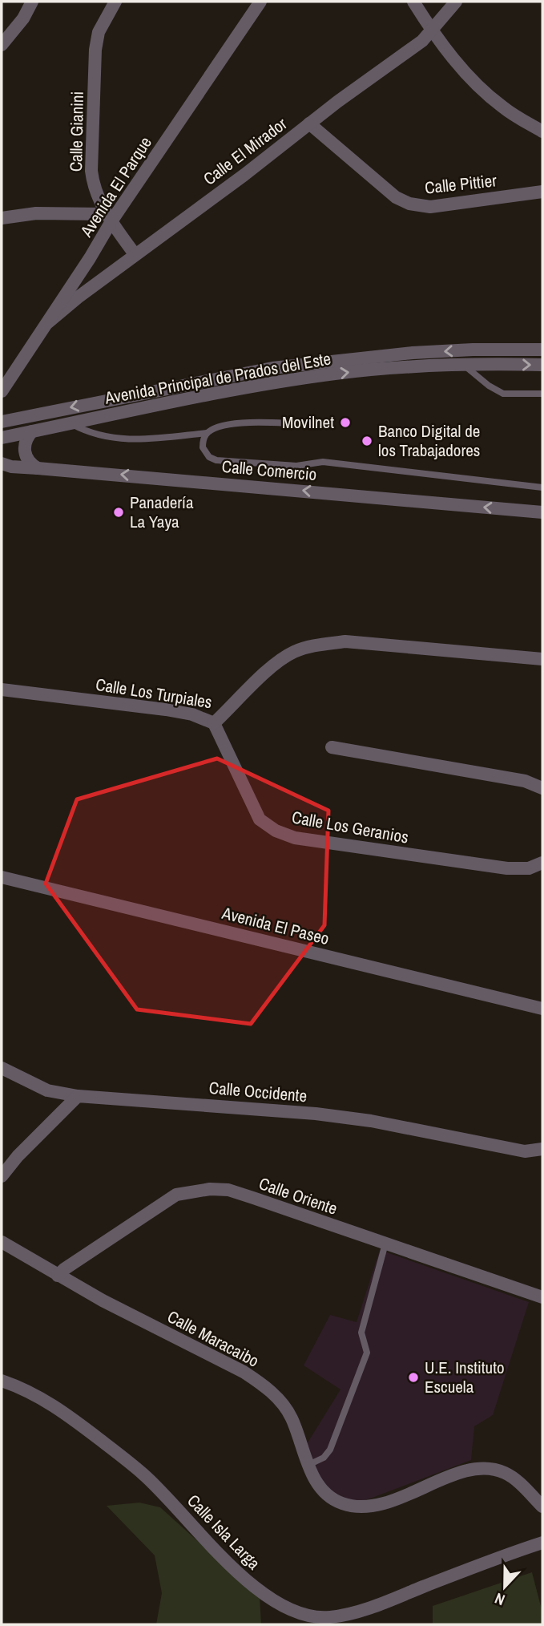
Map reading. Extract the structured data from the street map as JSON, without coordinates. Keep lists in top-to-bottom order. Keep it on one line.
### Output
{"streets":{"street":["Calle Gianini","Calle El Mirador","Calle Pittier","Avenida El Parque","Avenida Principal de Prados del Este","Calle Comercio","Calle Los Turpiales","Calle Los Geranios","Avenida El Paseo","Calle Occidente","Calle Oriente","Calle Maracaibo","Calle Isla Larga"]},"crossings":[["Calle Gianini","Calle El Mirador"],["Calle Gianini","Avenida El Parque"],["Calle El Mirador","Calle Pittier"],["Calle El Mirador","Avenida El Parque"],["Calle Los Turpiales","Calle Los Geranios"],["Calle Oriente","Calle Maracaibo"]],"one_way":["Calle Comercio"],"places":["Movilnet","Banco Digital de los Trabajadores","Panadería La Yaya","U.E. Instituto Escuela"],"north":"bottom"}
